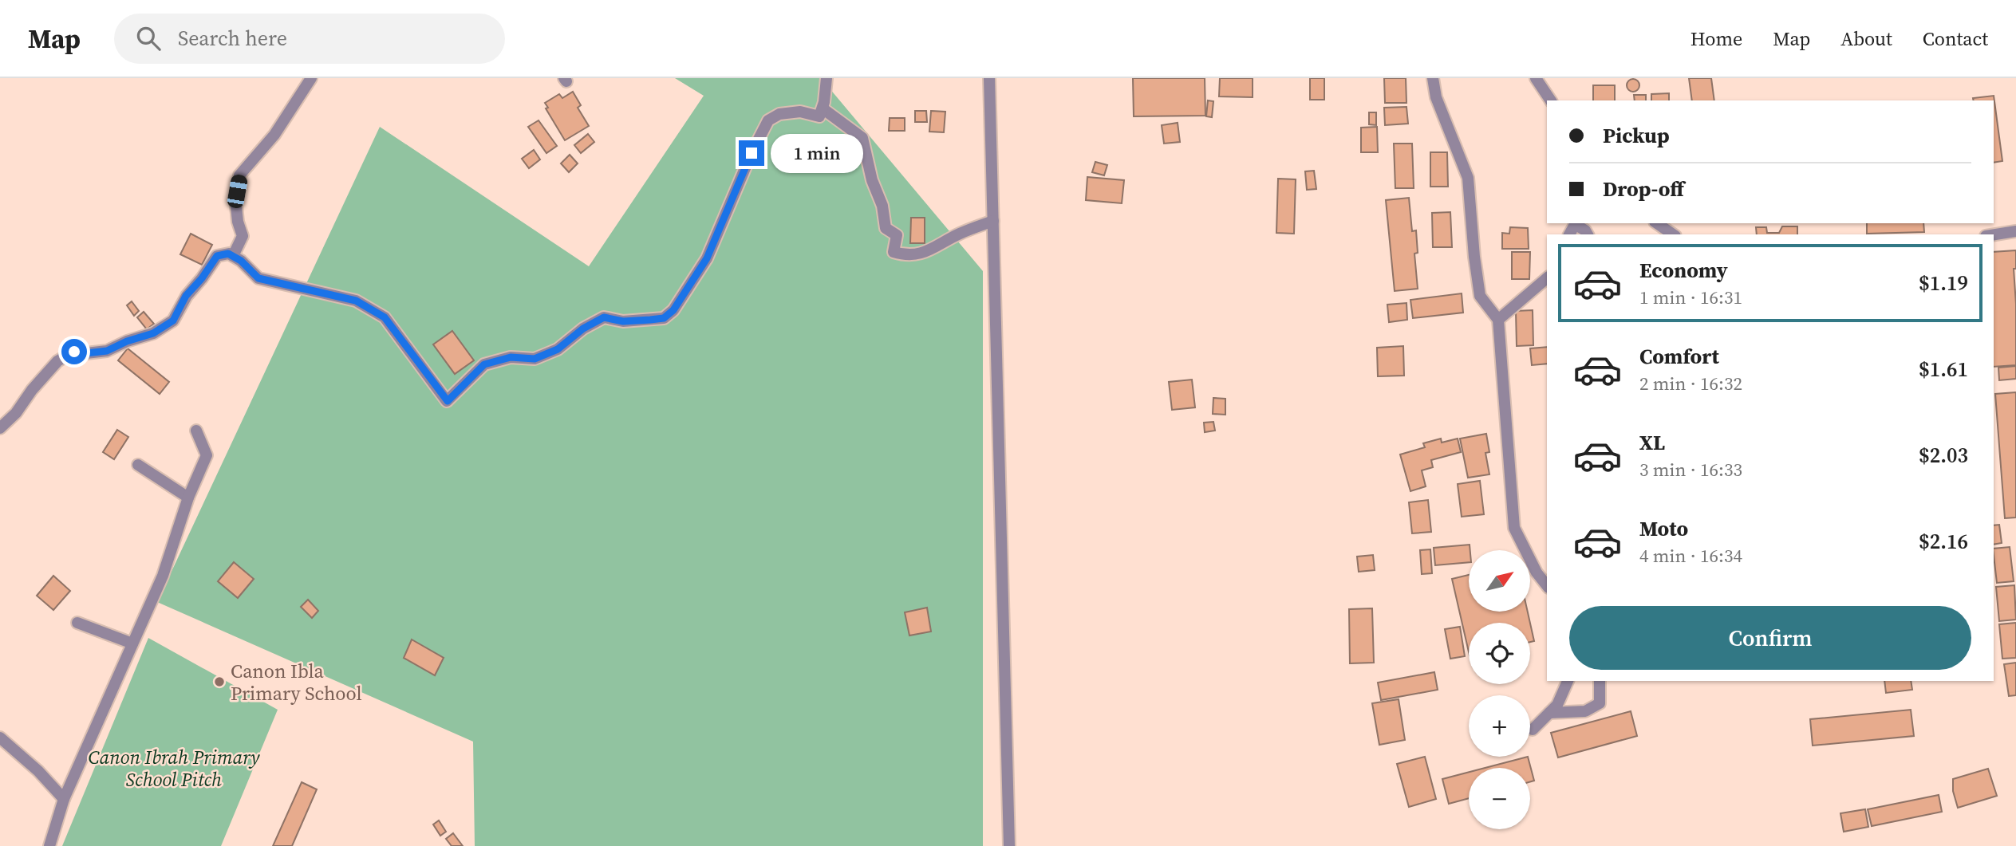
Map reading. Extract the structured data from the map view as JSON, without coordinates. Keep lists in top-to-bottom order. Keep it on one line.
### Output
{"parks":["Canon Ibrah Primary School Pitch"],"places":["Canon Ibla Primary School"],"north":"top right","page":{"header":"Map","search":"Search here","nav":["Home","Map","About","Contact"],"banner":["Pickup","Drop-off"],"bubble":"1 min","list":[{"name":"Economy","note":"1 min · 16:31","value":"$1.19"},{"name":"Comfort","note":"2 min · 16:32","value":"$1.61"},{"name":"XL","note":"3 min · 16:33","value":"$2.03"},{"name":"Moto","note":"4 min · 16:34","value":"$2.16"}],"map_buttons":["+","−"],"buttons":"Confirm"}}
